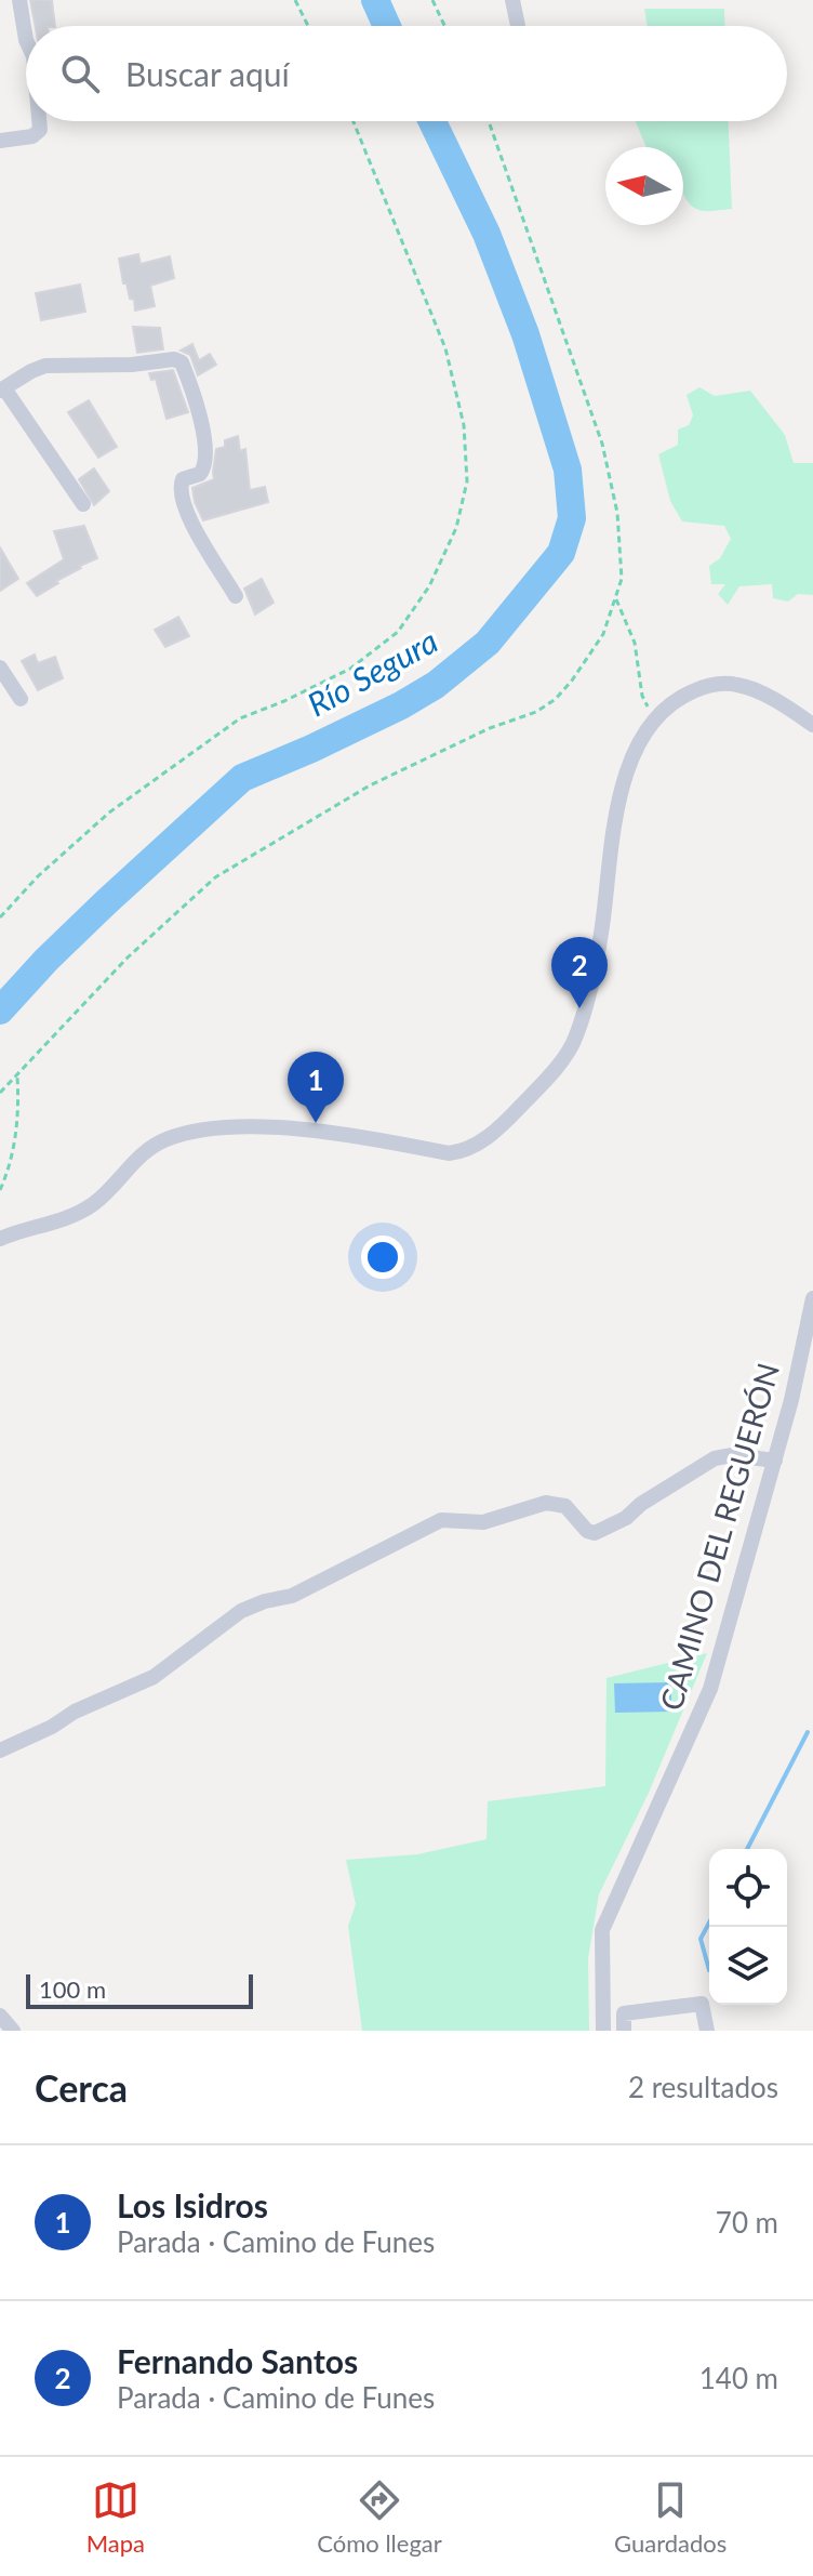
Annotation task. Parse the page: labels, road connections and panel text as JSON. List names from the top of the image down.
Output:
{
  "streets": {
    "street": ["CAMINO DEL REGUERÓN"]
  },
  "water": ["Río Segura"],
  "scale_bar": "100 m",
  "north": "left",
  "page": {
    "search": "Buscar aquí",
    "pins": ["2", "1"],
    "scale": "100 m",
    "heading": ["Cerca", "2 resultados"],
    "list": [
      {
        "mark": "1",
        "name": "Los Isidros",
        "note": "Parada · Camino de Funes",
        "value": "70 m"
      },
      {
        "mark": "2",
        "name": "Fernando Santos",
        "note": "Parada · Camino de Funes",
        "value": "140 m"
      }
    ],
    "nav": ["Mapa", "Cómo llegar", "Guardados"]
  }
}
